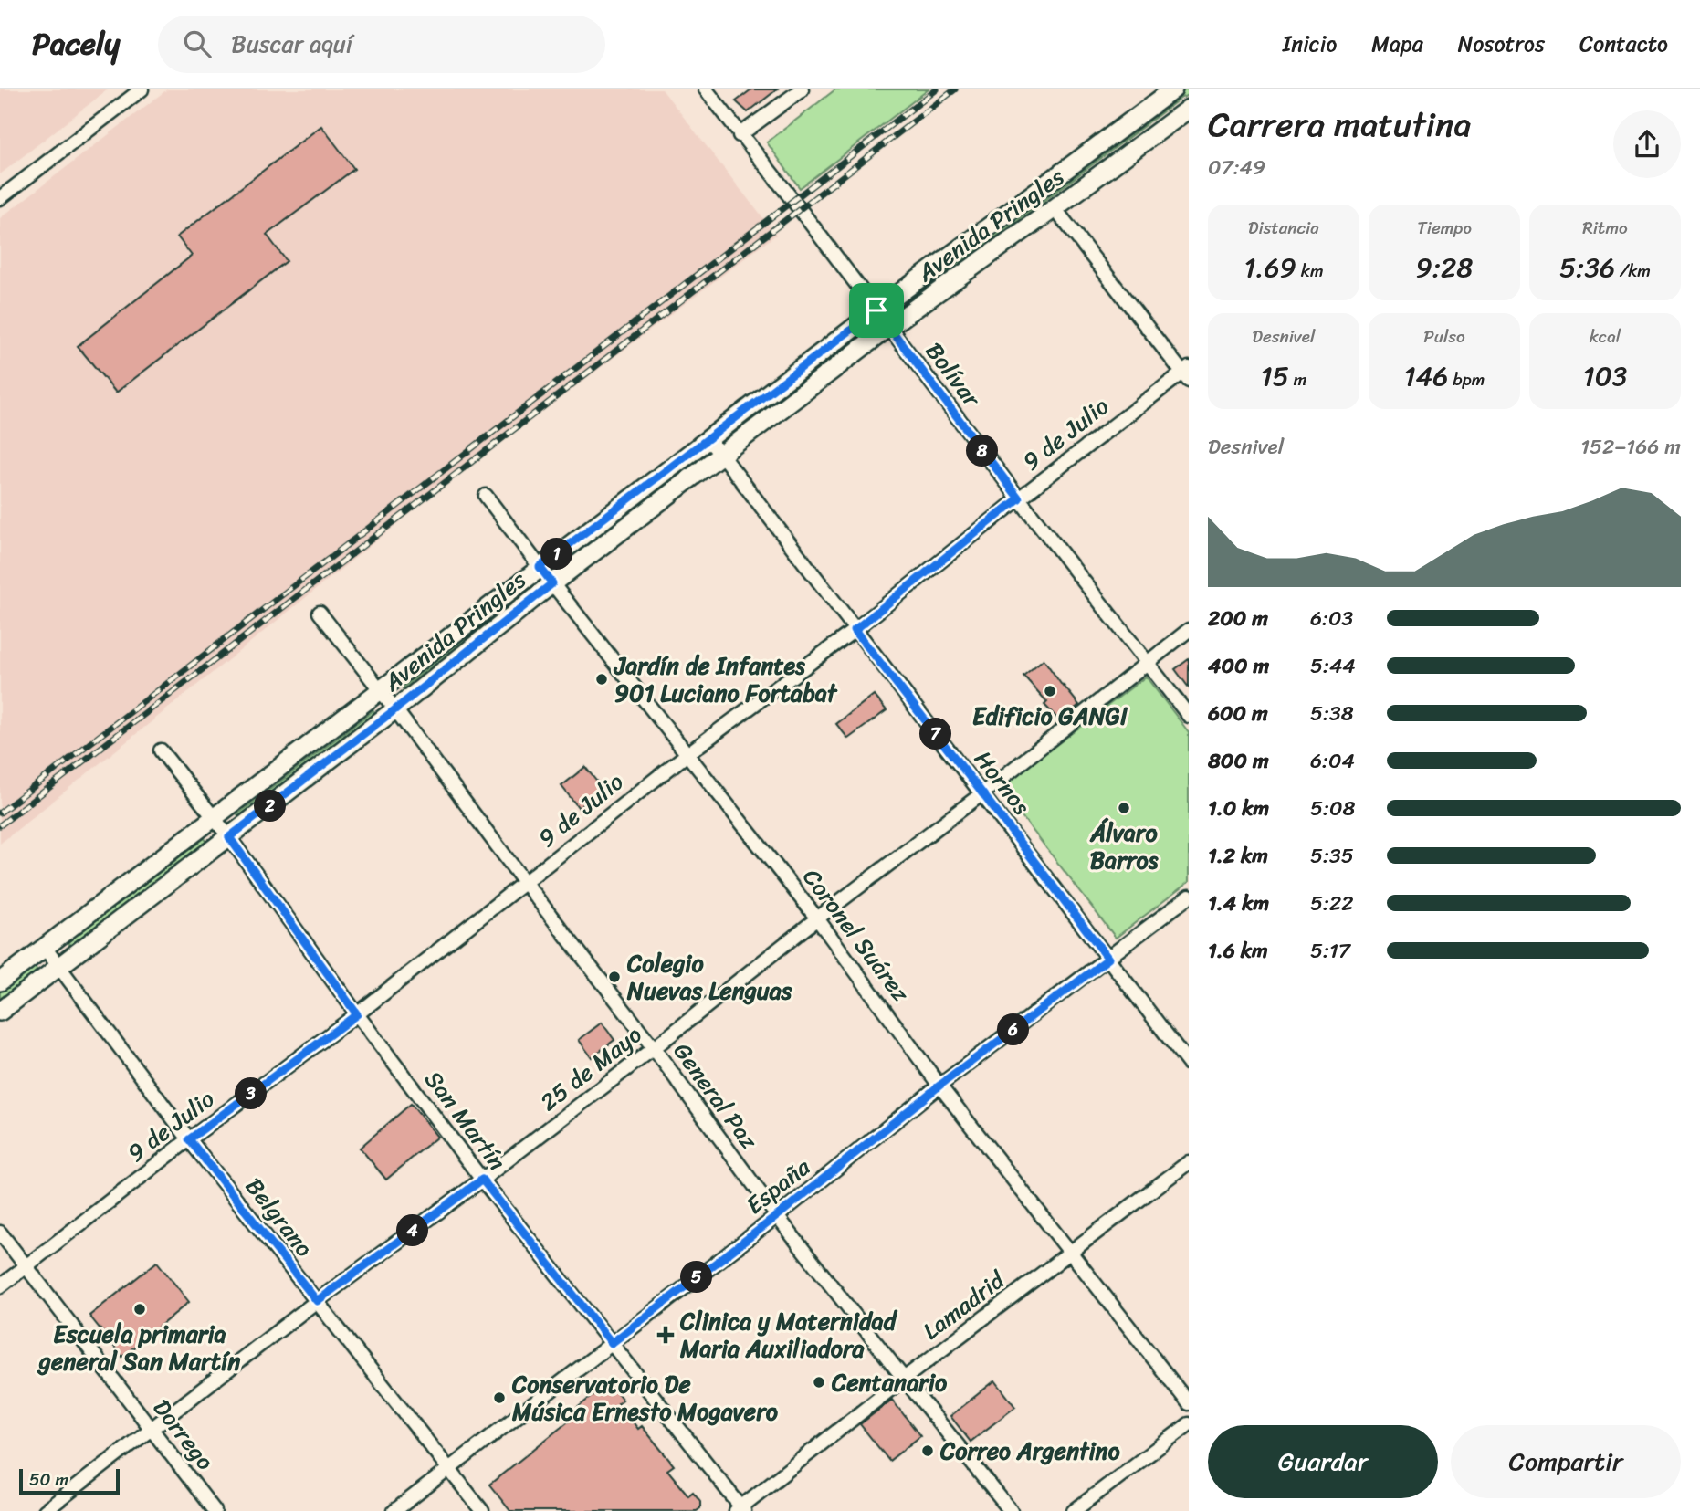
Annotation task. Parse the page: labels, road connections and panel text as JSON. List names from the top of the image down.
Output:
{
  "streets": {
    "main road": ["Avenida Pringles"],
    "street": [
      "Bolívar",
      "9 de Julio",
      "Hornos",
      "Coronel Suárez",
      "25 de Mayo",
      "General Paz",
      "San Martín",
      "España",
      "Belgrano",
      "Lamadrid",
      "Dorrego"
    ]
  },
  "crossings": [
    ["Avenida Pringles", "Bolívar"],
    ["Avenida Pringles", "Hornos"],
    ["Avenida Pringles", "Coronel Suárez"],
    ["Avenida Pringles", "General Paz"],
    ["Avenida Pringles", "San Martín"],
    ["Avenida Pringles", "Belgrano"],
    ["Bolívar", "9 de Julio"],
    ["Bolívar", "25 de Mayo"],
    ["9 de Julio", "Hornos"],
    ["9 de Julio", "Coronel Suárez"],
    ["9 de Julio", "General Paz"],
    ["9 de Julio", "San Martín"],
    ["9 de Julio", "Belgrano"],
    ["9 de Julio", "Dorrego"],
    ["Hornos", "25 de Mayo"],
    ["Hornos", "España"],
    ["Coronel Suárez", "25 de Mayo"],
    ["Coronel Suárez", "España"],
    ["Coronel Suárez", "Lamadrid"],
    ["25 de Mayo", "General Paz"],
    ["25 de Mayo", "San Martín"],
    ["25 de Mayo", "Belgrano"],
    ["25 de Mayo", "Dorrego"],
    ["General Paz", "España"],
    ["General Paz", "Lamadrid"],
    ["San Martín", "España"],
    ["San Martín", "Lamadrid"],
    ["España", "Belgrano"]
  ],
  "places": {
    "other": [
      "Jardín de Infantes 901 Luciano Fortabat",
      "Edificio GANGI",
      "Álvaro Barros",
      "Colegio Nuevas Lenguas",
      "Escuela primaria general San Martín",
      "Centanario",
      "Conservatorio De Música Ernesto Mogavero",
      "Correo Argentino"
    ],
    "health": ["Clinica y Maternidad Maria Auxiliadora"]
  },
  "scale_bar": "50 m",
  "page": {
    "header": "Pacely",
    "search": "Buscar aquí",
    "nav": [
      "Inicio",
      "Mapa",
      "Nosotros",
      "Contacto"
    ],
    "heading": ["Carrera matutina", "07:49"],
    "stats": [
      ["Distancia", "1.69 km"],
      ["Tiempo", "9:28"],
      ["Ritmo", "5:36 /km"],
      ["Desnivel", "15 m"],
      ["Pulso", "146 bpm"],
      ["kcal", "103"]
    ],
    "chart": ["Desnivel", "152–166 m"],
    "pins": [
      "8",
      "1",
      "7",
      "2",
      "6",
      "3",
      "4",
      "5"
    ],
    "list": [
      {
        "name": "200 m",
        "note": "6:03"
      },
      {
        "name": "400 m",
        "note": "5:44"
      },
      {
        "name": "600 m",
        "note": "5:38"
      },
      {
        "name": "800 m",
        "note": "6:04"
      },
      {
        "name": "1.0 km",
        "note": "5:08"
      },
      {
        "name": "1.2 km",
        "note": "5:35"
      },
      {
        "name": "1.4 km",
        "note": "5:22"
      },
      {
        "name": "1.6 km",
        "note": "5:17"
      }
    ],
    "buttons": ["Guardar", "Compartir"],
    "scale": "50 m"
  }
}
